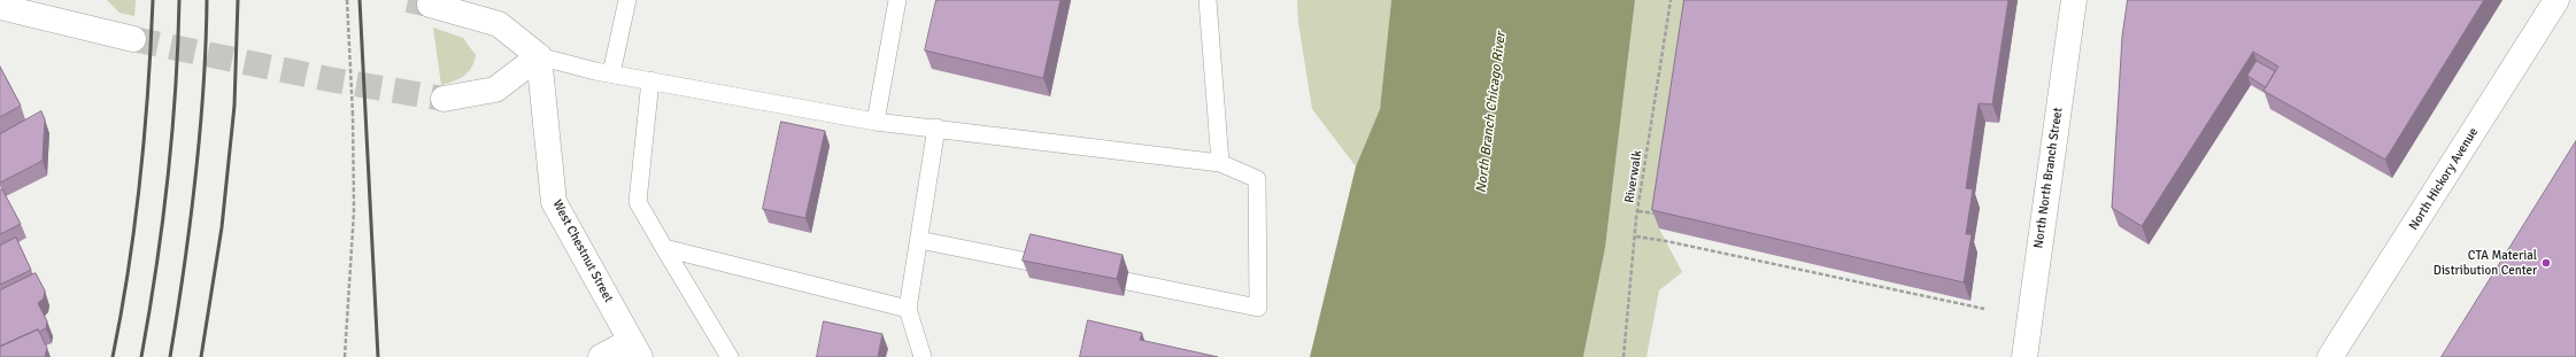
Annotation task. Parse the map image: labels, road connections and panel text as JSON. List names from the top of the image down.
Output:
{
  "streets": {
    "street": ["North North Branch Street", "North Hickory Avenue", "West Chestnut Street"],
    "path": ["Riverwalk"]
  },
  "water": ["North Branch Chicago River"],
  "places": ["CTA Material Distribution Center"]
}
